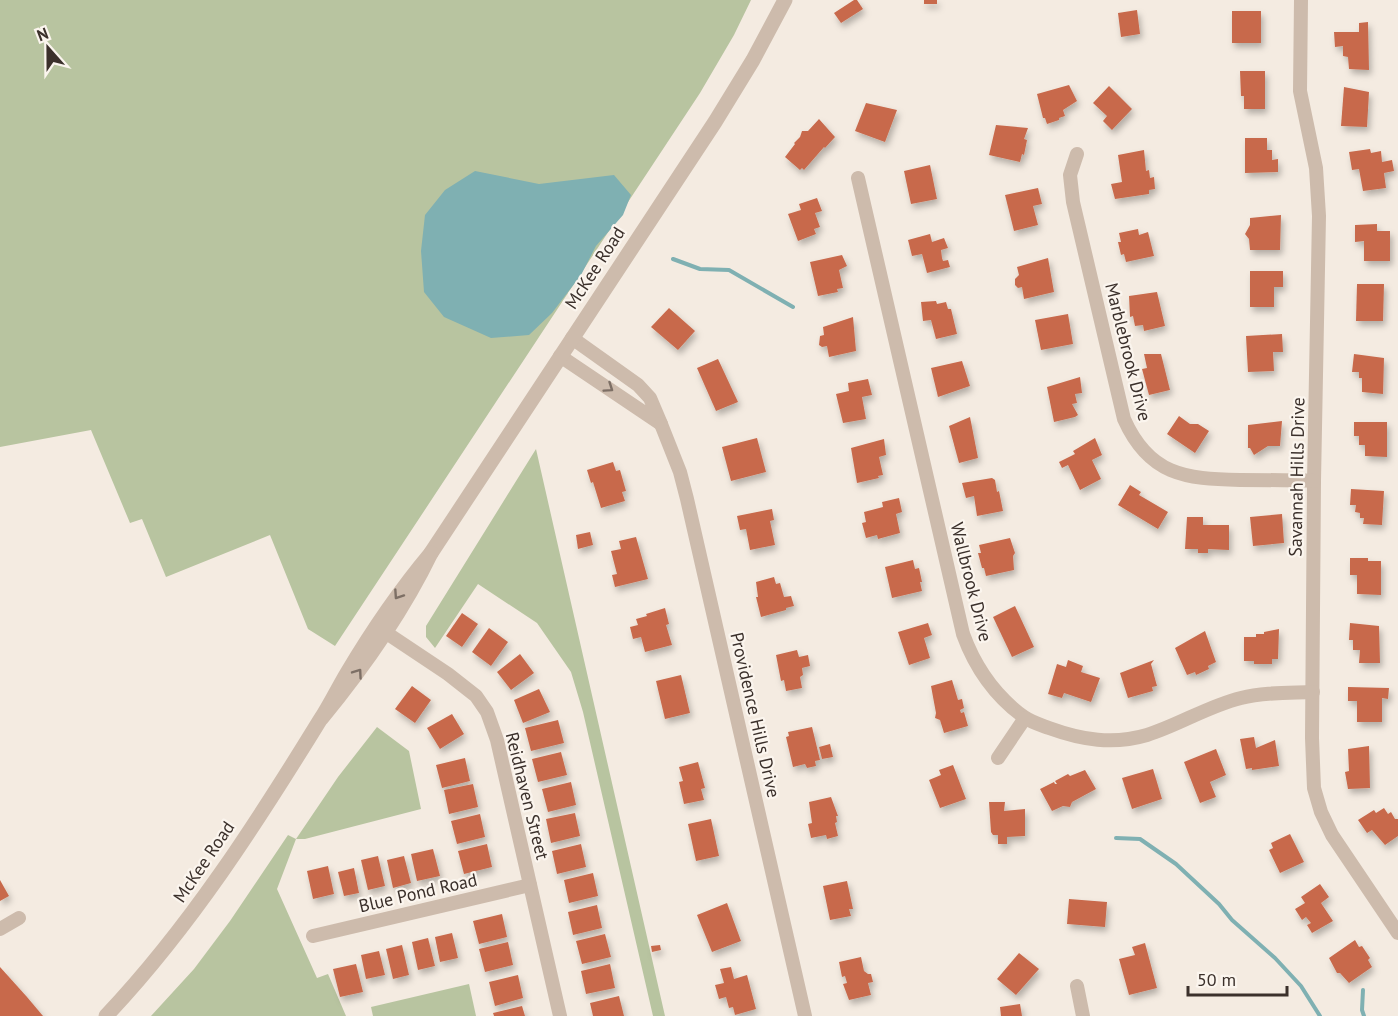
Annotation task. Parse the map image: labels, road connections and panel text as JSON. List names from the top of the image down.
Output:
{
  "streets": {
    "street": [
      "McKee Road",
      "Marblebrook Drive",
      "Savannah Hills Drive",
      "Wallbrook Drive",
      "Providence Hills Drive",
      "Reidhaven Street",
      "Blue Pond Road"
    ]
  },
  "crossings": [
    ["McKee Road", "Providence Hills Drive"],
    ["McKee Road", "Reidhaven Street"],
    ["Marblebrook Drive", "Savannah Hills Drive"],
    ["Savannah Hills Drive", "Wallbrook Drive"],
    ["Reidhaven Street", "Blue Pond Road"]
  ],
  "scale_bar": "50 m",
  "north": "top"
}
